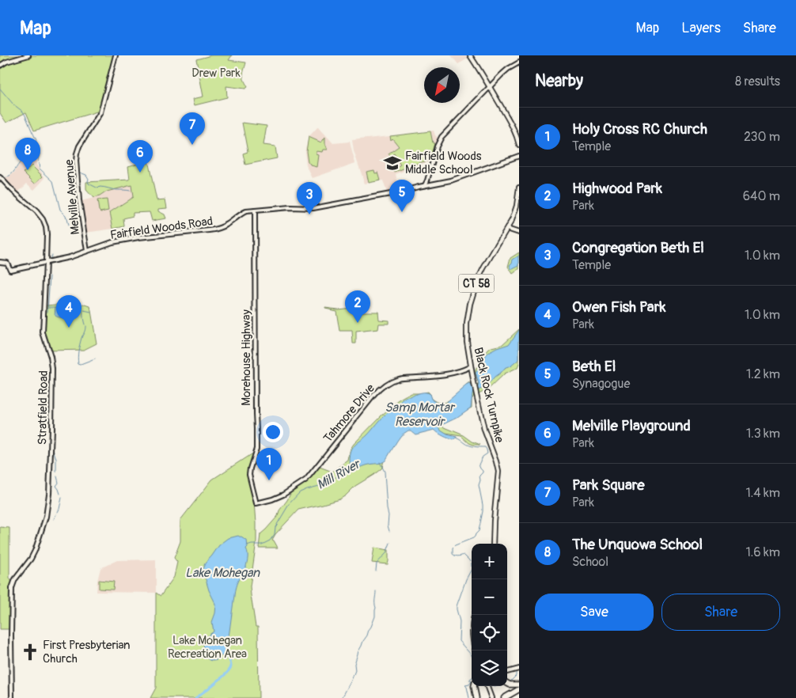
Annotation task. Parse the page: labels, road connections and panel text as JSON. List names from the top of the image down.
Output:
{
  "streets": {
    "main road": [
      "Melville Avenue",
      "Fairfield Woods Road",
      "CT 58",
      "Morehouse Highway",
      "Black Rock Turnpike",
      "Stratfield Road",
      "Tahmore Drive"
    ]
  },
  "crossings": [
    ["Melville Avenue", "Fairfield Woods Road"],
    ["Fairfield Woods Road", "Morehouse Highway"],
    ["Fairfield Woods Road", "Stratfield Road"],
    ["Morehouse Highway", "Tahmore Drive"],
    ["Black Rock Turnpike", "Tahmore Drive"]
  ],
  "water": ["Samp Mortar Reservoir", "Mill River", "Lake Mohegan"],
  "parks": ["Drew Park", "Lake Mohegan Recreation Area"],
  "places": {
    "school or university": ["Fairfield Woods Middle School"],
    "church": ["First Presbyterian Church"]
  },
  "north": "bottom left",
  "page": {
    "header": "Map",
    "nav": ["Map", "Layers", "Share"],
    "heading": ["Nearby", "8 results"],
    "list": [
      {
        "mark": "1",
        "name": "Holy Cross RC Church",
        "note": "Temple",
        "value": "230 m"
      },
      {
        "mark": "2",
        "name": "Highwood Park",
        "note": "Park",
        "value": "640 m"
      },
      {
        "mark": "3",
        "name": "Congregation Beth El",
        "note": "Temple",
        "value": "1.0 km"
      },
      {
        "mark": "4",
        "name": "Owen Fish Park",
        "note": "Park",
        "value": "1.0 km"
      },
      {
        "mark": "5",
        "name": "Beth El",
        "note": "Synagogue",
        "value": "1.2 km"
      },
      {
        "mark": "6",
        "name": "Melville Playground",
        "note": "Park",
        "value": "1.3 km"
      },
      {
        "mark": "7",
        "name": "Park Square",
        "note": "Park",
        "value": "1.4 km"
      },
      {
        "mark": "8",
        "name": "The Unquowa School",
        "note": "School",
        "value": "1.6 km"
      }
    ],
    "pins": [
      "7",
      "8",
      "6",
      "5",
      "3",
      "2",
      "4",
      "1"
    ],
    "map_buttons": ["+", "−"],
    "buttons": ["Save", "Share"]
  }
}
